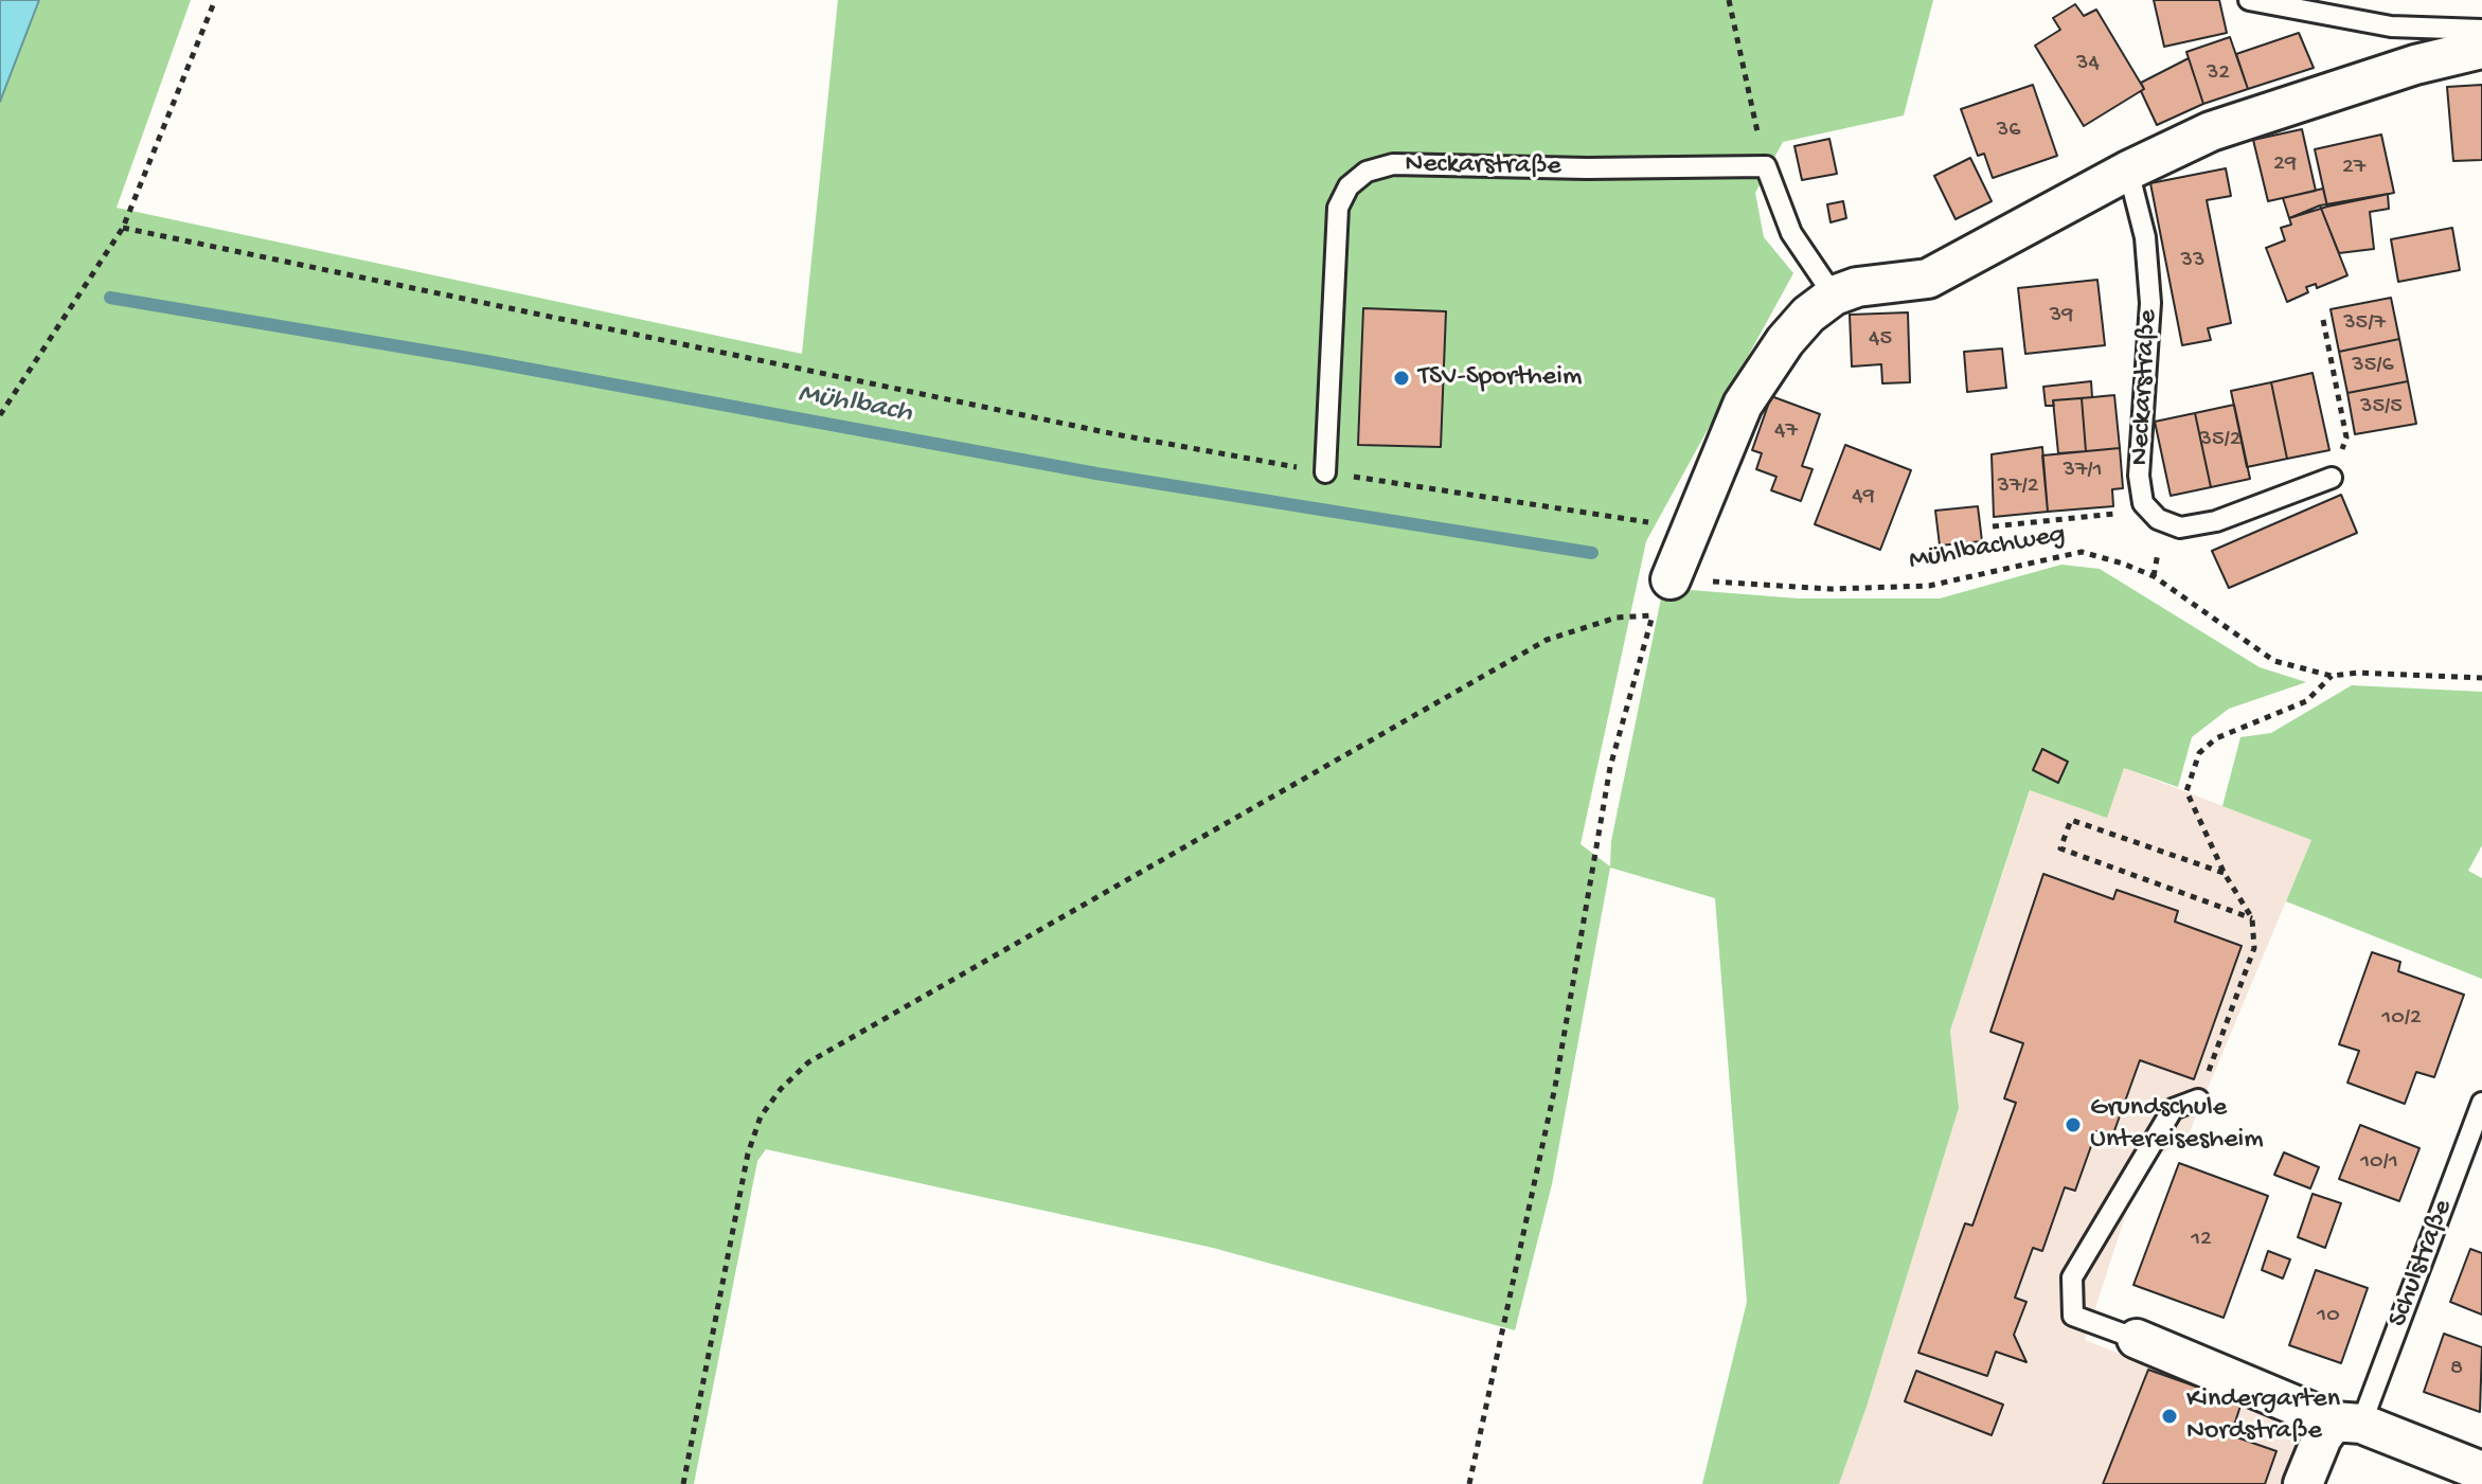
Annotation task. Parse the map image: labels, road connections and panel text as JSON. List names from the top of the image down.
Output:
{
  "streets": {
    "lane": ["Neckarstraße", "Schulstraße"],
    "path": ["Mühlbachweg"]
  },
  "water": ["Mühlbach"],
  "places": ["TSV-Sportheim", "Grundschule Untereisesheim", "Kindergarten Nordstraße"],
  "house_numbers": [
    "34",
    "32",
    "36",
    "29",
    "27",
    "33",
    "39",
    "35/7",
    "45",
    "35/6",
    "35/5",
    "47",
    "35/2",
    "37/1",
    "37/2",
    "49",
    "10/2",
    "10/1",
    "12",
    "10",
    "8"
  ]
}
